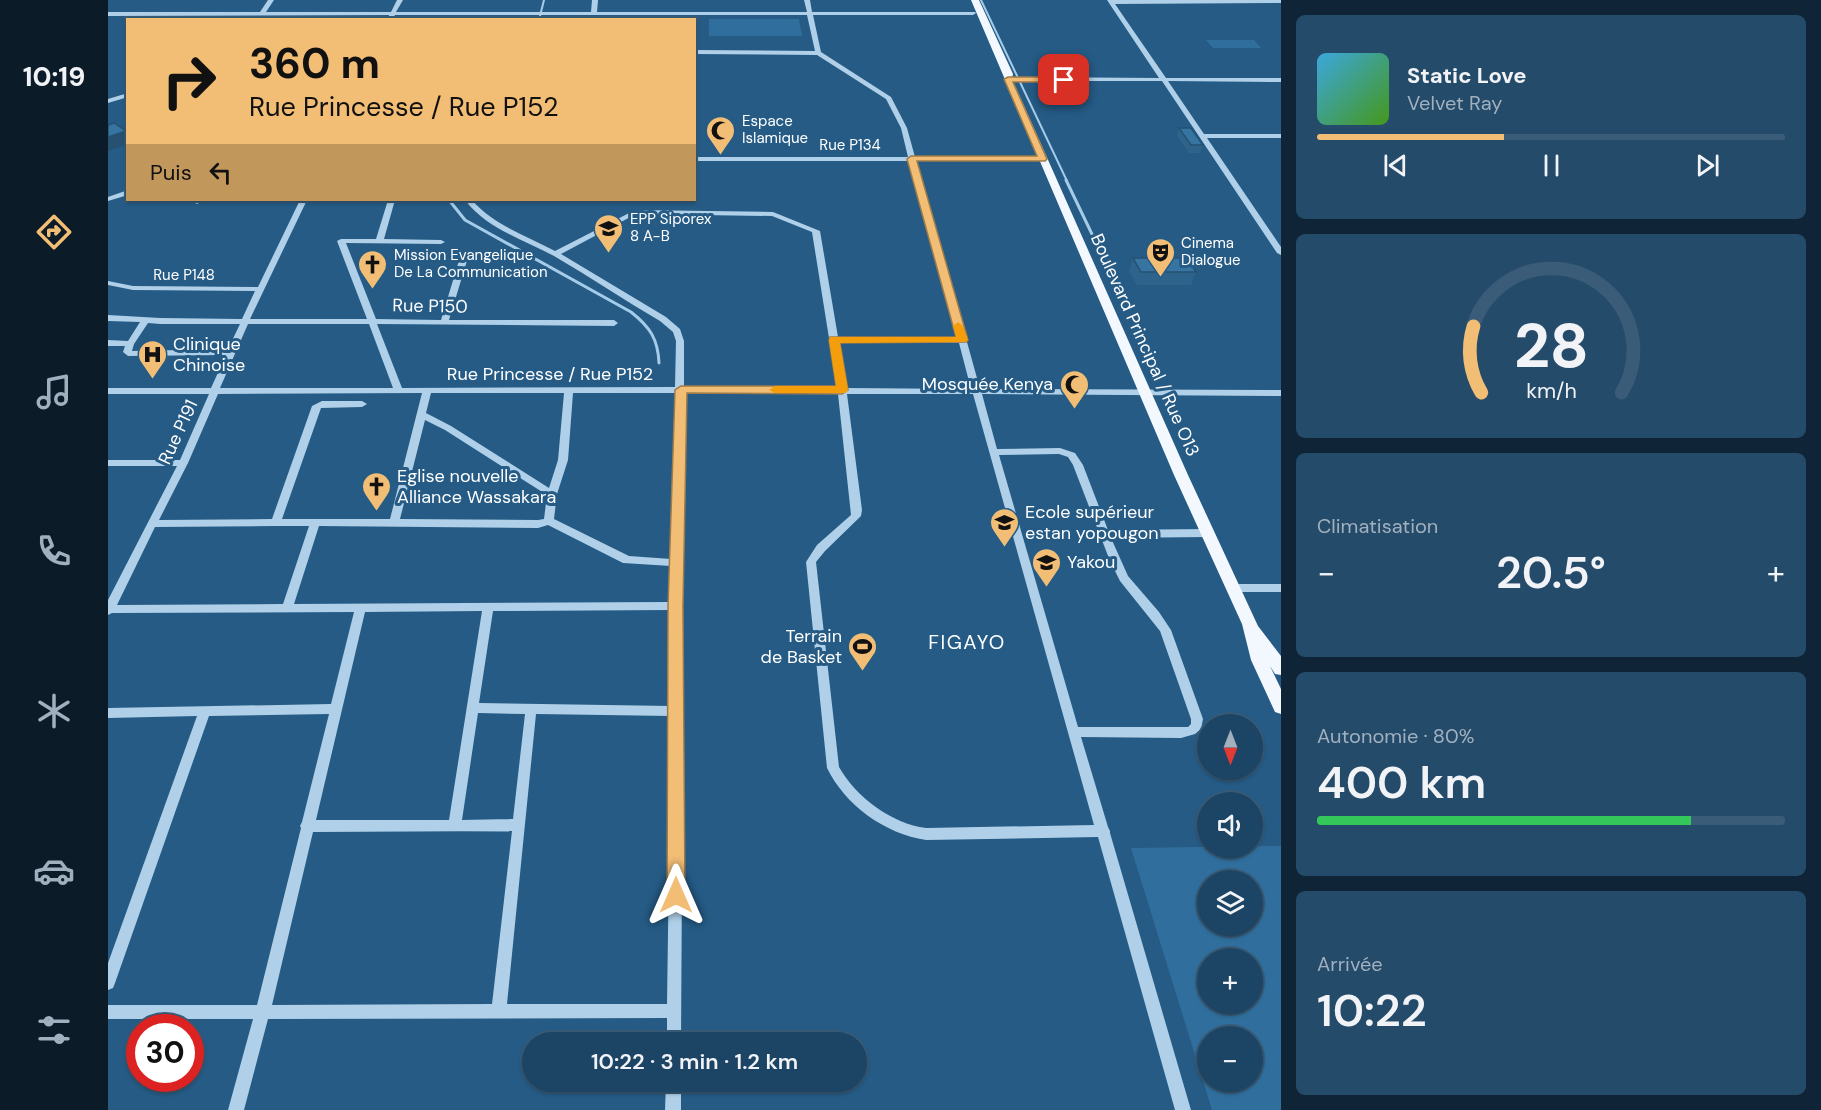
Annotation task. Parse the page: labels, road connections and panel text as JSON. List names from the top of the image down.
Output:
{
  "streets": {
    "main road": ["Boulevard Principal / Rue O13"],
    "street": [
      "Rue P134",
      "Rue P148",
      "Rue P150",
      "Rue Princesse / Rue P152",
      "Rue P191"
    ]
  },
  "crossings": [
    ["Rue P134", "Boulevard Principal / Rue O13"],
    ["Rue P148", "Rue P191"],
    ["Rue P150", "Rue P191"],
    ["Boulevard Principal / Rue O13", "Rue Princesse / Rue P152"],
    ["Rue Princesse / Rue P152", "Rue P191"]
  ],
  "districts": ["FIGAYO"],
  "places": {
    "mosque": ["Espace Islamique", "Mosquée Kenya"],
    "school or university": ["EPP Siporex 8 A-B", "Ecole supérieur estan yopougon", "Yakou"],
    "theatre": ["Cinema Dialogue"],
    "church": ["Mission Evangelique De La Communication", "Eglise nouvelle Alliance Wassakara"],
    "hospital": ["Clinique Chinoise"],
    "sports": ["Terrain de Basket"]
  },
  "north": "bottom",
  "page": {
    "tabs": "10:19",
    "turn": ["360 m", "Rue Princesse / Rue P152"],
    "song": ["Static Love", "Velvet Ray"],
    "then": "Puis",
    "tile": [
      "Climatisation",
      ["Autonomie · 80%", "400 km"],
      ["Arrivée", "10:22"]
    ],
    "heat": ["−", "20.5°", "+"],
    "map_buttons": ["+", "−"],
    "limit": "30",
    "trip": "10:22 · 3 min · 1.2 km",
    "gauge": ["28", "km/h"]
  }
}
